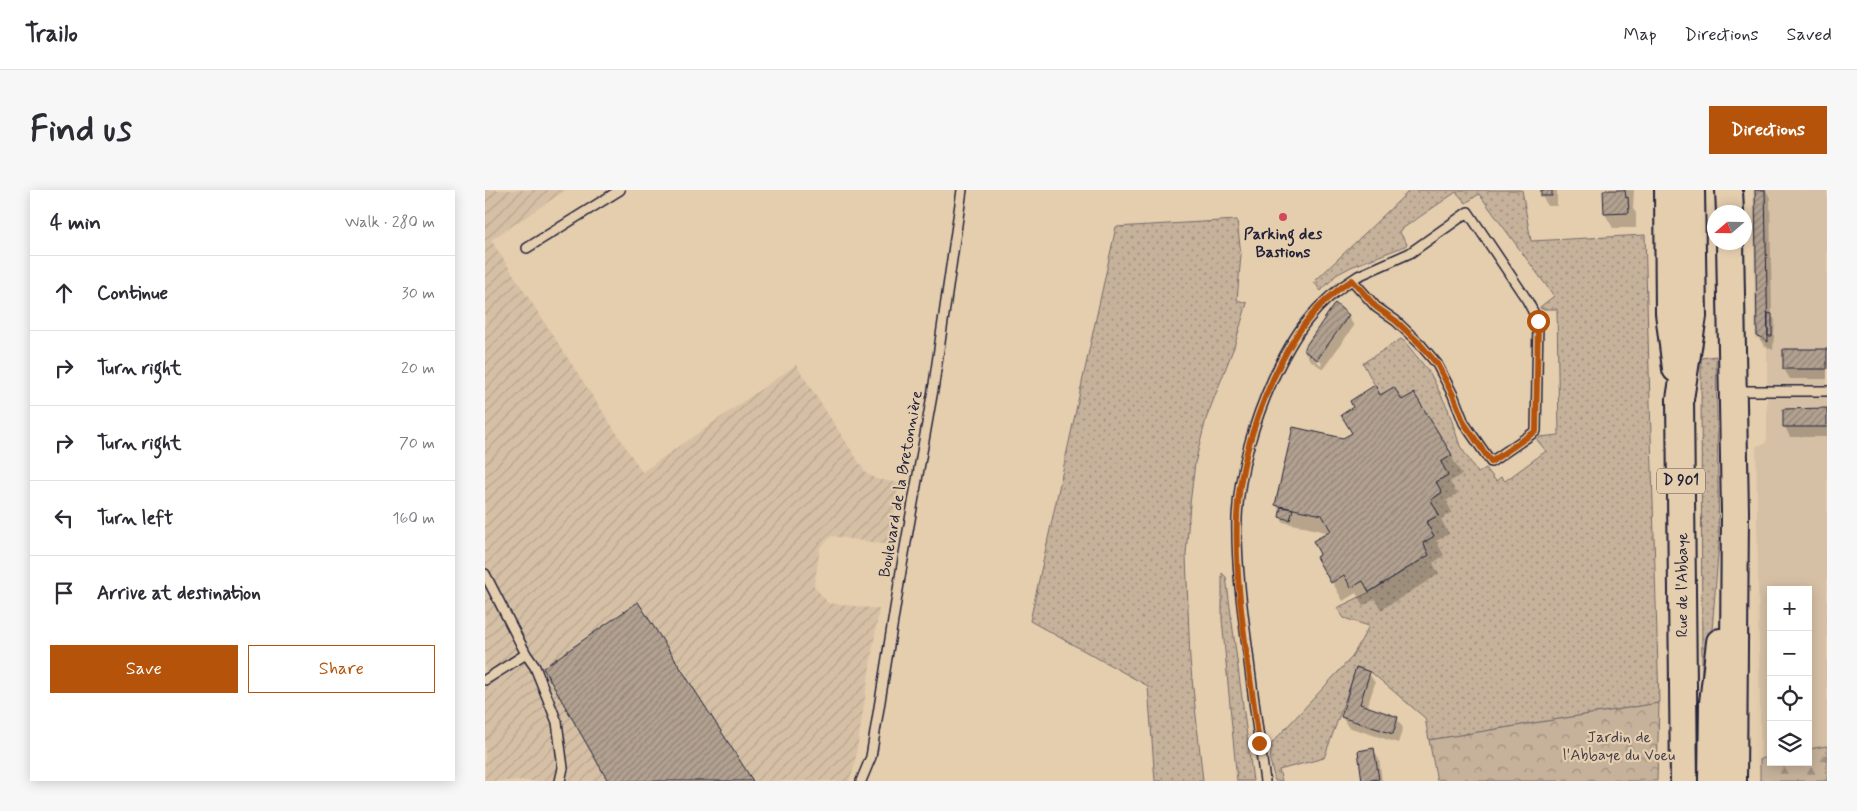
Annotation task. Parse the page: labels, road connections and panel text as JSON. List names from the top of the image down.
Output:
{
  "streets": {
    "main road": ["D 901", "Rue de l'Abbaye"],
    "lane": ["Boulevard de la Bretonnière"]
  },
  "parks": ["Jardin de l'Abbaye du Voeu"],
  "places": ["Parking des Bastions"],
  "north": "left",
  "page": {
    "header": "Trailo",
    "nav": ["Map", "Directions", "Saved"],
    "buttons": [
      "Directions",
      ["Save", "Share"]
    ],
    "title": "Find us",
    "heading": ["4 min", "Walk · 280 m"],
    "list": [
      ["Continue", "30 m"],
      ["Turn right", "20 m"],
      ["Turn right", "70 m"],
      ["Turn left", "160 m"],
      "Arrive at destination"
    ],
    "map_buttons": ["+", "−"]
  }
}
